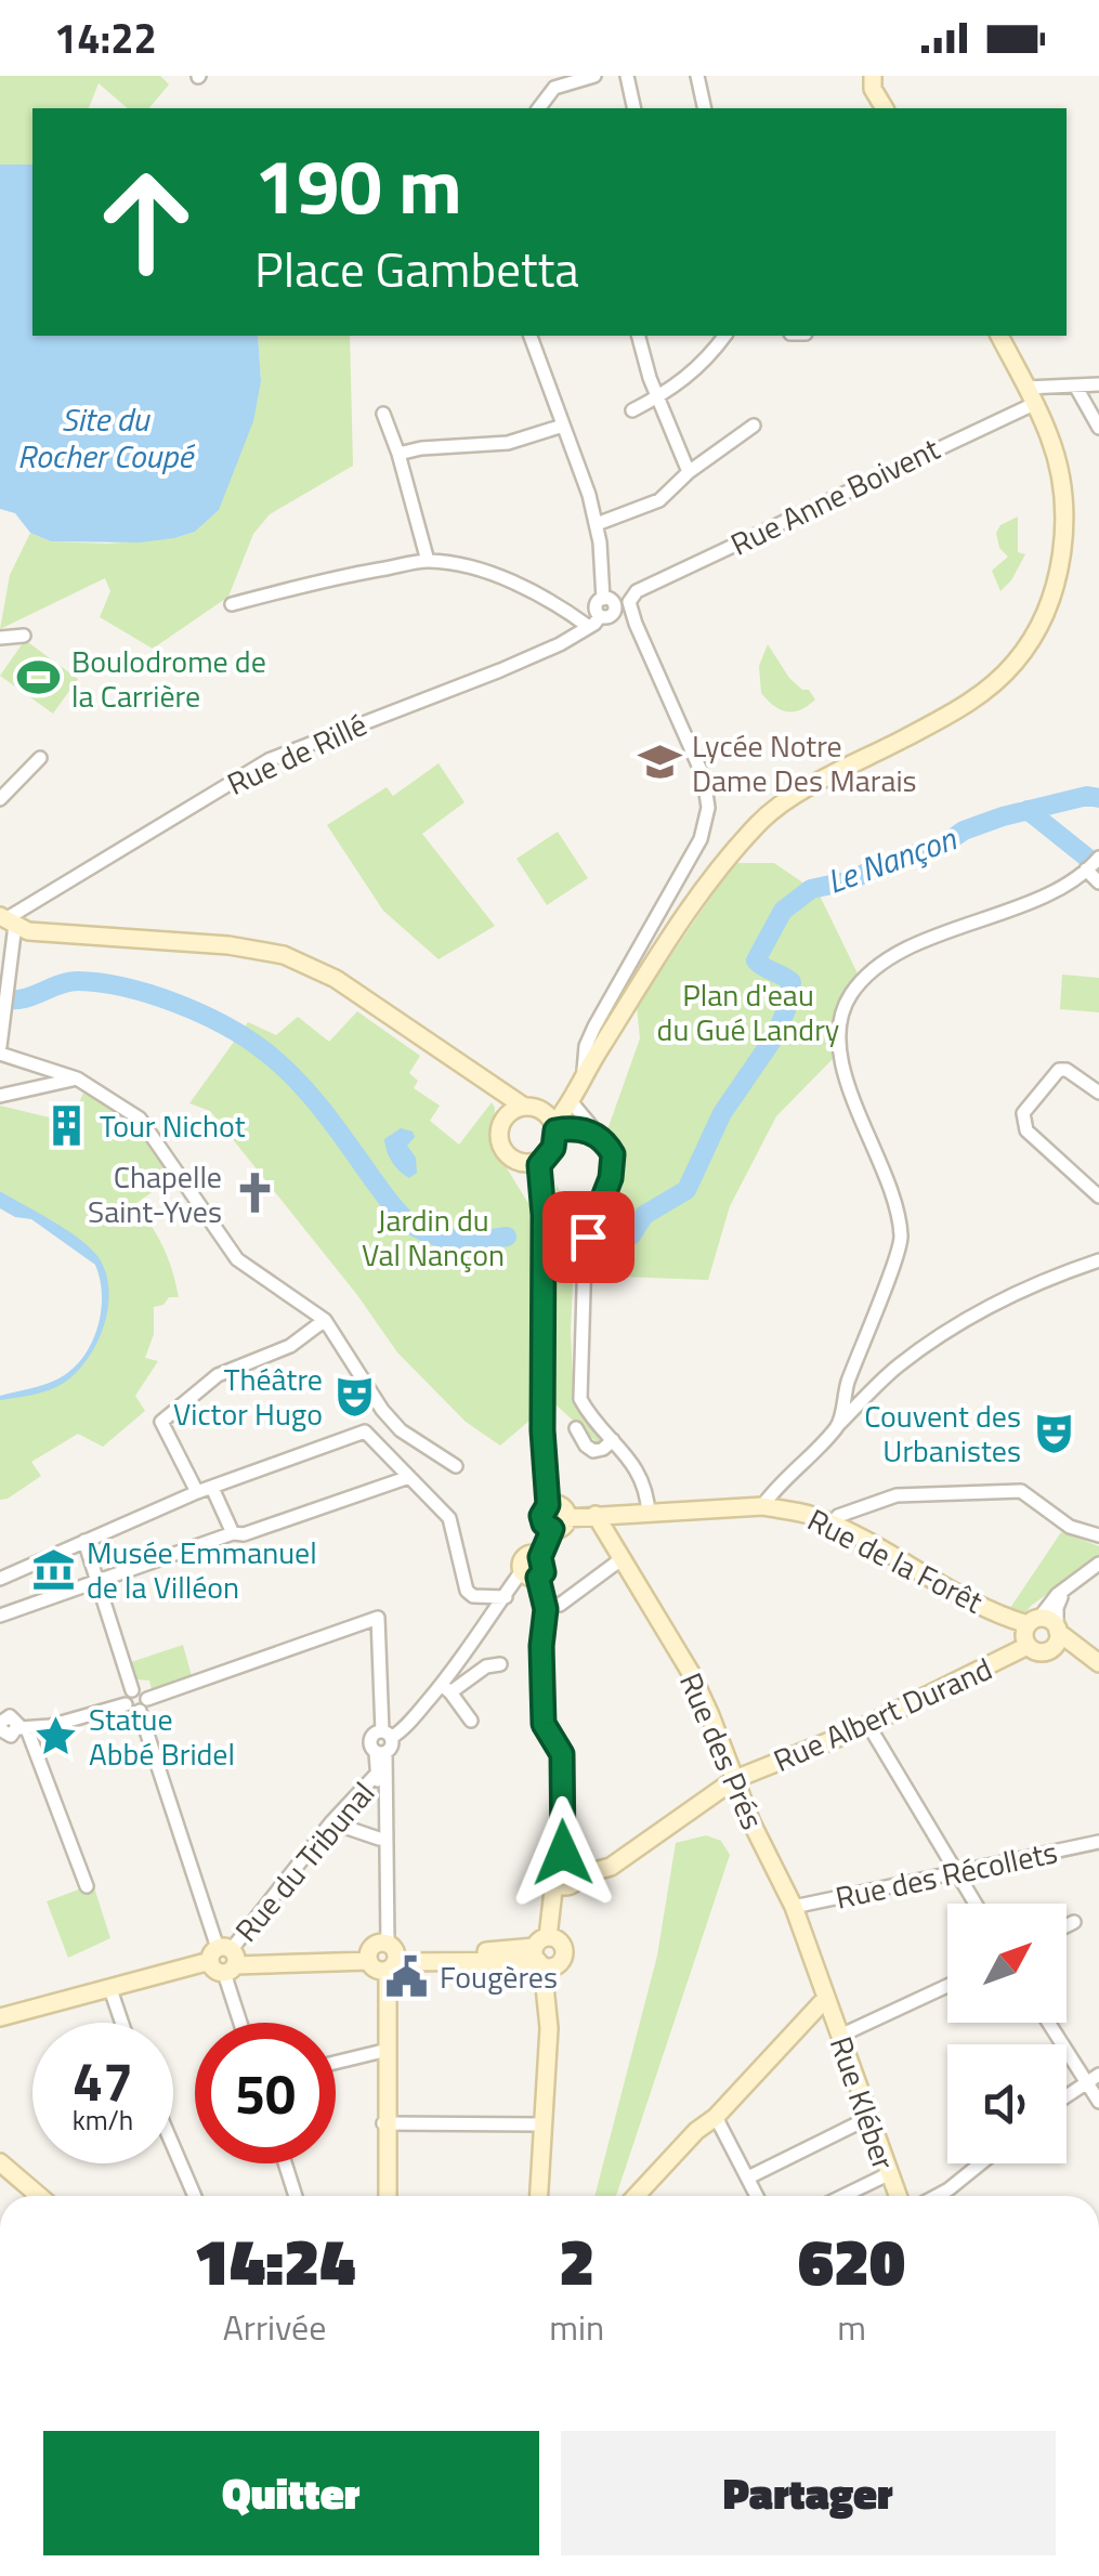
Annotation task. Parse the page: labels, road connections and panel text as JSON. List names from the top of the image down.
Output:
{
  "streets": {
    "main road": [
      "Rue de la Forêt",
      "Rue Albert Durand",
      "Rue des Prés",
      "Rue Kléber"
    ],
    "street": [
      "Rue Anne Boivent",
      "Rue de Rillé",
      "Rue du Tribunal",
      "Rue des Récollets"
    ]
  },
  "crossings": [
    ["Rue de la Forêt", "Rue Albert Durand"],
    ["Rue de la Forêt", "Rue des Prés"],
    ["Rue Albert Durand", "Rue des Prés"],
    ["Rue des Prés", "Rue des Récollets"],
    ["Rue des Prés", "Rue Kléber"]
  ],
  "water": ["Site du Rocher Coupé", "Le Nançon"],
  "parks": ["Plan d'eau du Gué Landry", "Jardin du Val Nançon"],
  "places": {
    "sports": ["Boulodrome de la Carrière"],
    "school or university": ["Lycée Notre Dame Des Marais"],
    "building": ["Tour Nichot"],
    "church": ["Chapelle Saint-Yves"],
    "theatre": ["Théâtre Victor Hugo", "Couvent des Urbanistes"],
    "museum": ["Musée Emmanuel de la Villéon"],
    "place": ["Statue Abbé Bridel"],
    "public building": ["Fougères"]
  },
  "north": "top right",
  "page": {
    "status": "14:22",
    "turn": ["190 m", "Place Gambetta"],
    "speed": "47 km/h",
    "limit": "50",
    "eta": [
      "14:24",
      "Arrivée",
      "2",
      "min",
      "620",
      "m"
    ],
    "buttons": ["Quitter", "Partager"]
  }
}
